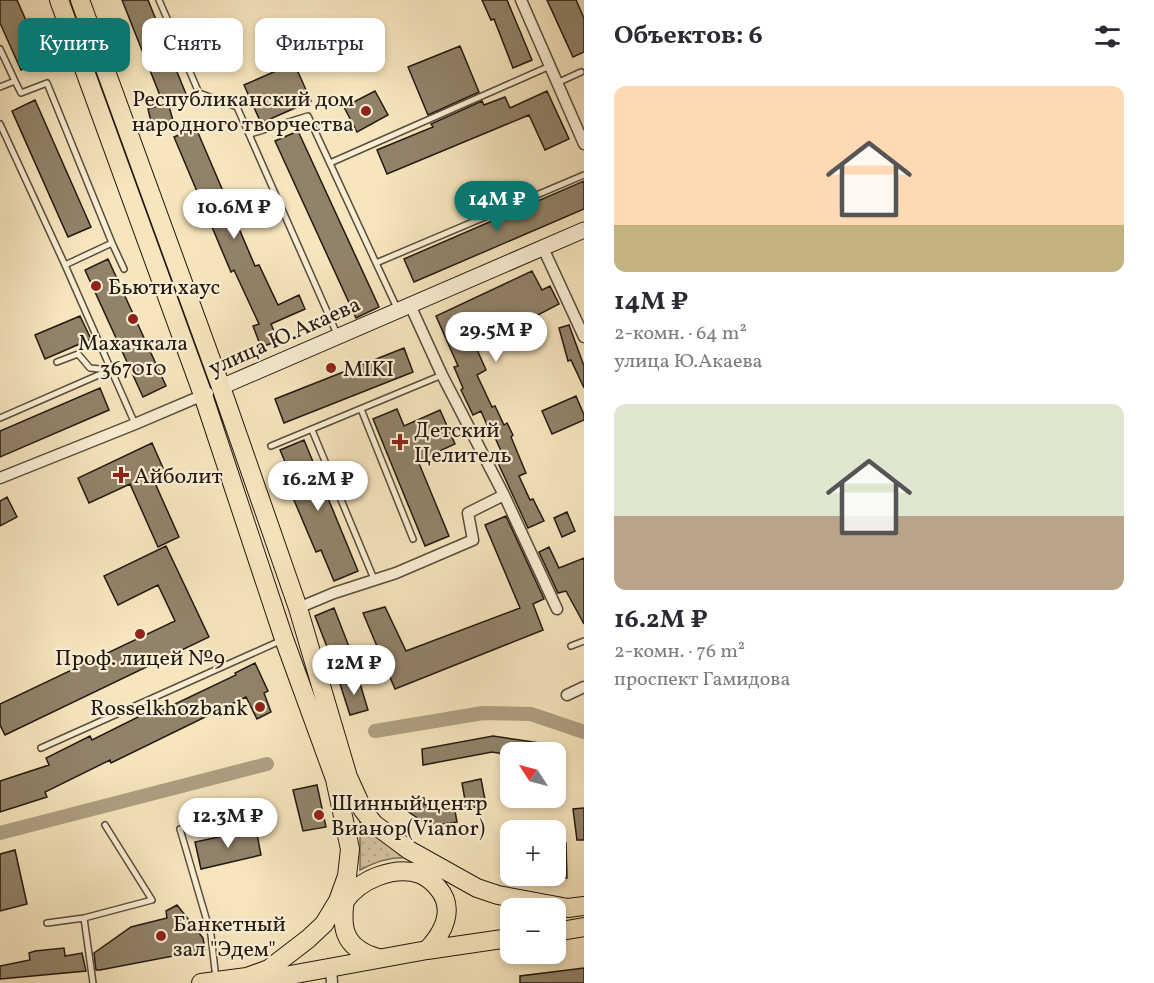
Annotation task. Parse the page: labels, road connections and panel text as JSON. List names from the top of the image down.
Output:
{
  "streets": {
    "main road": ["улица Ю.Акаева"]
  },
  "places": {
    "other": [
      "Республиканский дом народного творчества",
      "Бьюти хаус",
      "Махачкала 367010",
      "MIKI",
      "Проф. лицей №9",
      "Rosselkhozbank",
      "Шинный центр Вианор(Vianor)",
      "Банкетный зал \"Эдем\""
    ],
    "health": ["Детский Целитель", "Айболит"]
  },
  "north": "top left",
  "page": {
    "heading": "Объектов: 6",
    "chip": ["Купить", "Снять", "Фильтры"],
    "list": [
      {
        "name": "14M ₽",
        "note": "2-комн. · 64 m² · улица Ю.Акаева"
      },
      {
        "name": "16.2M ₽",
        "note": "2-комн. · 76 m² · проспект Гамидова"
      }
    ],
    "price": [
      "14M ₽",
      "10.6M ₽",
      "29.5M ₽",
      "16.2M ₽",
      "12M ₽",
      "12.3M ₽"
    ],
    "map_buttons": ["+", "−"]
  }
}
